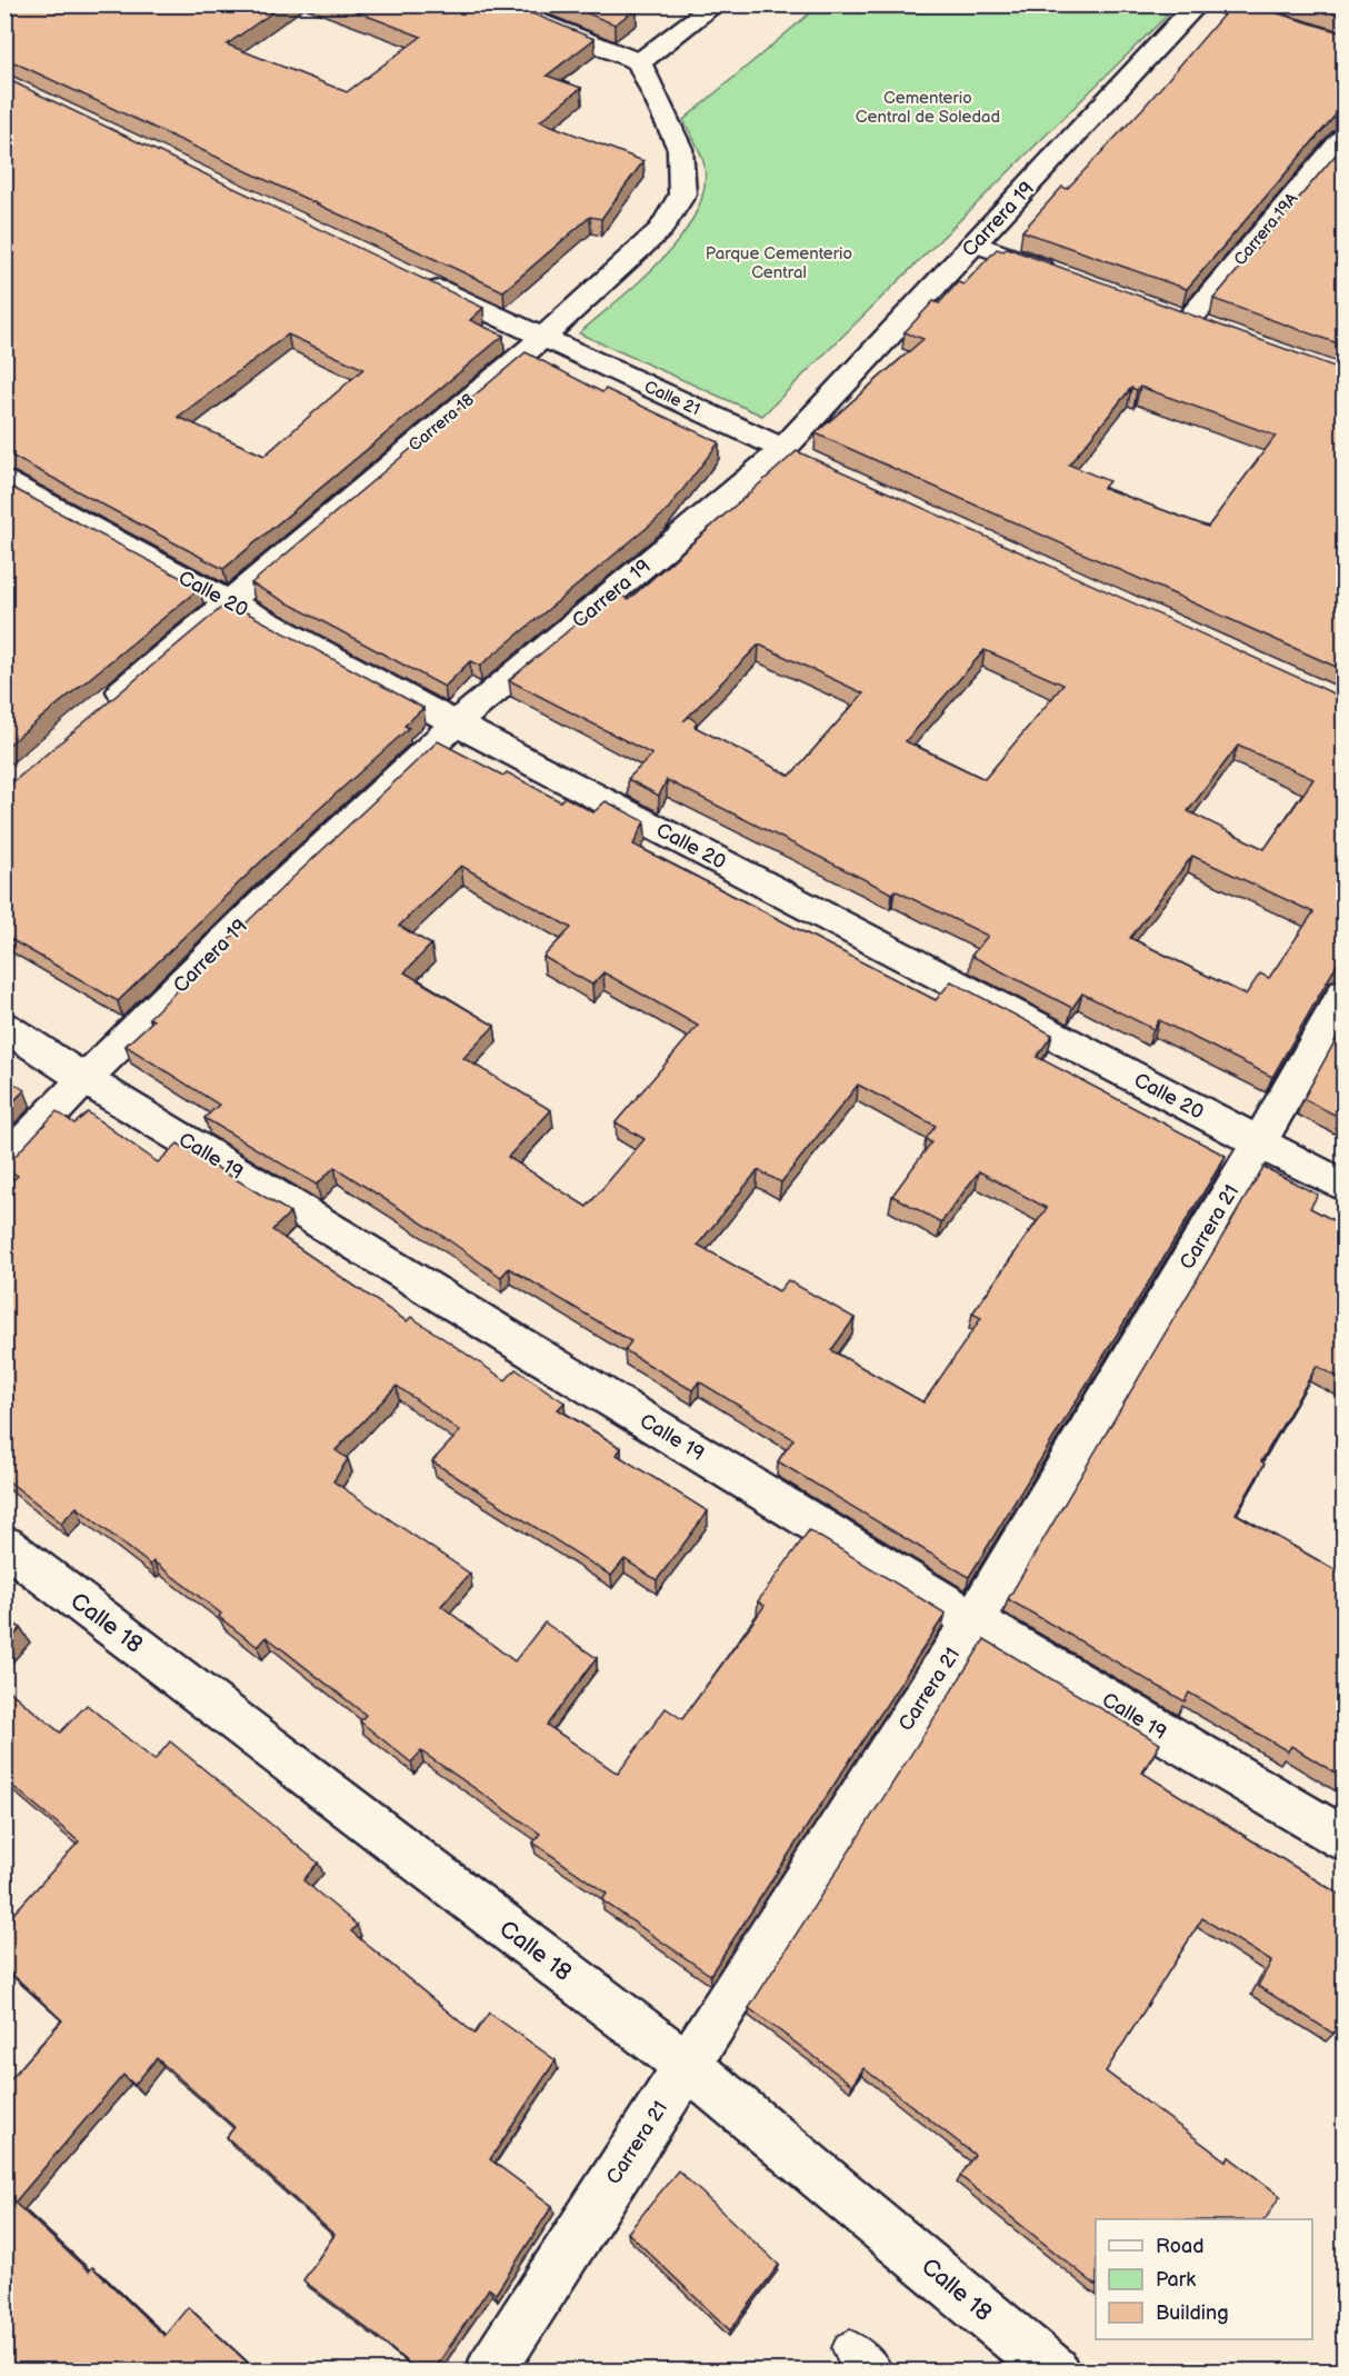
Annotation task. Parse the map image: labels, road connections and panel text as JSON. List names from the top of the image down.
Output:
{
  "streets": {
    "street": [
      "Carrera 19",
      "Carrera 19A",
      "Calle 21",
      "Carrera 18",
      "Calle 20",
      "Calle 19",
      "Carrera 21",
      "Calle 18"
    ]
  },
  "crossings": [
    ["Carrera 19", "Calle 21"],
    ["Carrera 19", "Calle 20"],
    ["Carrera 19", "Calle 19"],
    ["Calle 21", "Carrera 18"],
    ["Carrera 18", "Calle 20"],
    ["Calle 20", "Carrera 21"],
    ["Calle 19", "Carrera 21"],
    ["Carrera 21", "Calle 18"]
  ],
  "parks": ["Cementerio Central de Soledad", "Parque Cementerio Central"],
  "legend": ["Road", "Park", "Building"]
}
